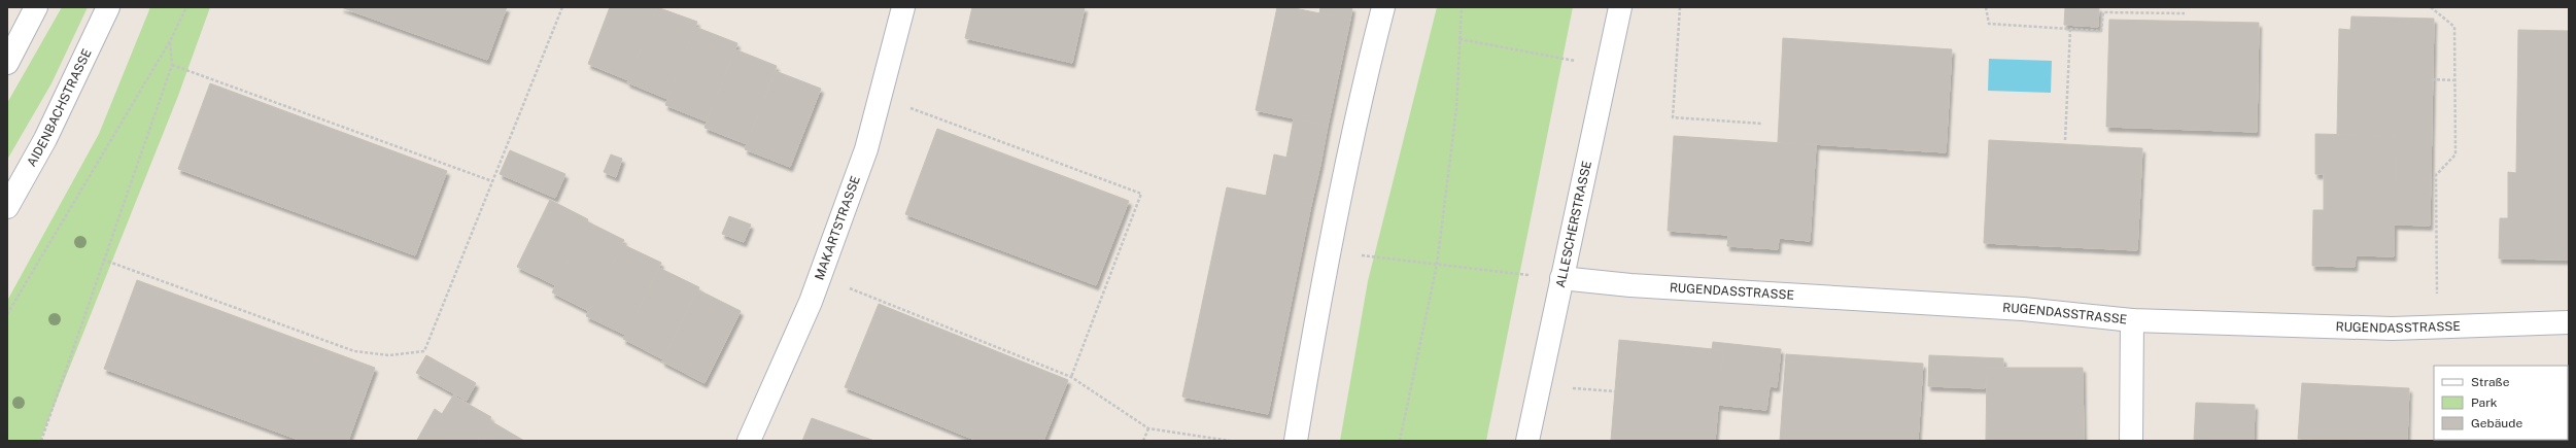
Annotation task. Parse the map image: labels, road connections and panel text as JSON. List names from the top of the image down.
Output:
{
  "streets": {
    "street": [
      "AIDENBACHSTRASSE",
      "ALLESCHERSTRASSE",
      "MAKARTSTRASSE",
      "RUGENDASSTRASSE"
    ]
  },
  "crossings": [
    ["ALLESCHERSTRASSE", "RUGENDASSTRASSE"]
  ],
  "legend": ["Straße", "Park", "Gebäude"]
}
